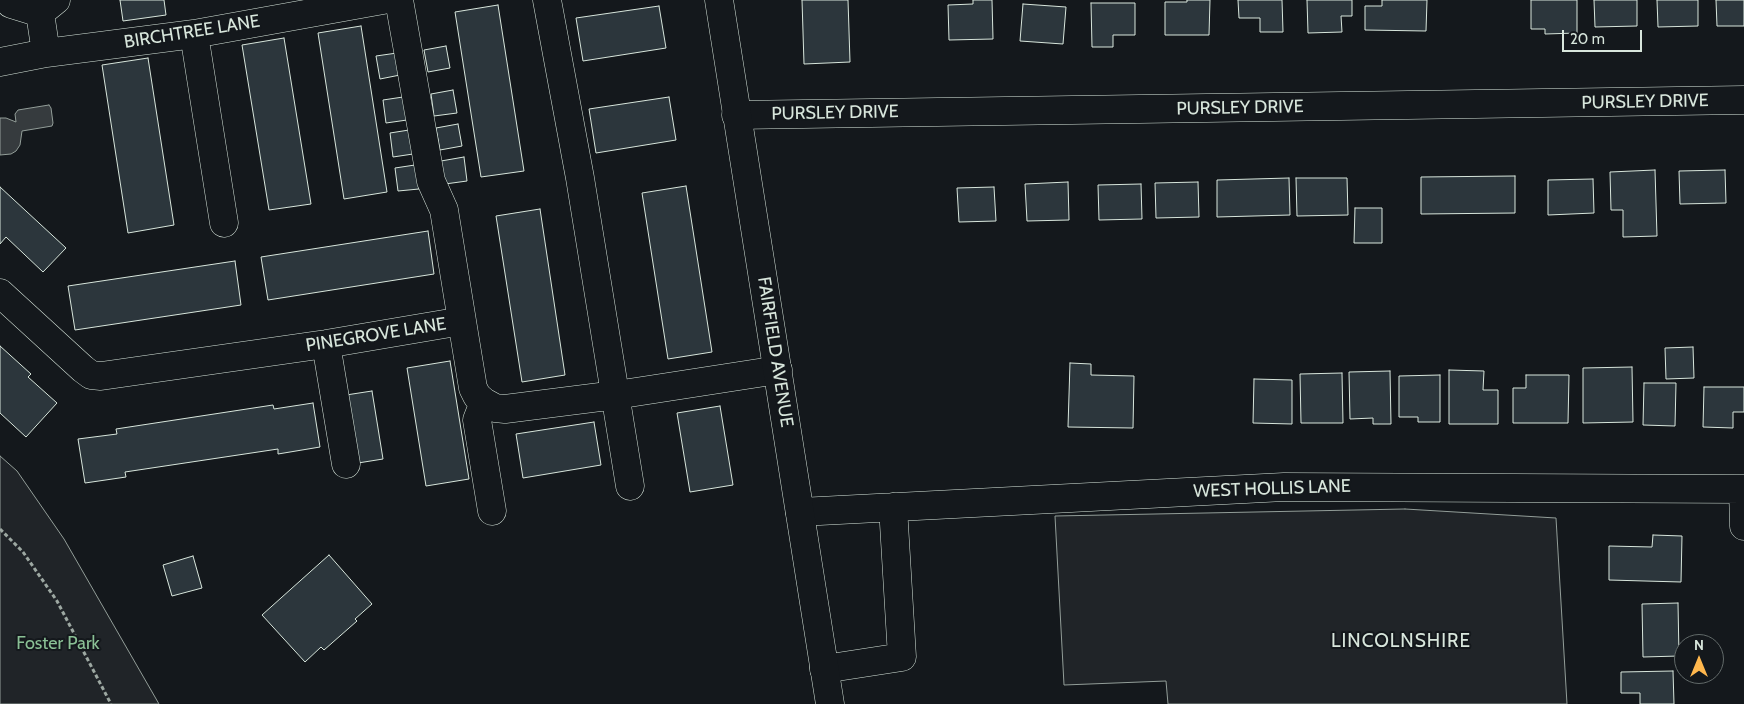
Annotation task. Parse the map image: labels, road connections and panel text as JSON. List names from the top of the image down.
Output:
{
  "streets": {
    "street": [
      "BIRCHTREE LANE",
      "PURSLEY DRIVE",
      "PINEGROVE LANE",
      "FAIRFIELD AVENUE",
      "WEST HOLLIS LANE"
    ]
  },
  "crossings": [
    ["PURSLEY DRIVE", "FAIRFIELD AVENUE"],
    ["FAIRFIELD AVENUE", "WEST HOLLIS LANE"]
  ],
  "districts": ["LINCOLNSHIRE"],
  "parks": ["Foster Park"],
  "scale_bar": "20 m",
  "north": "top"
}
